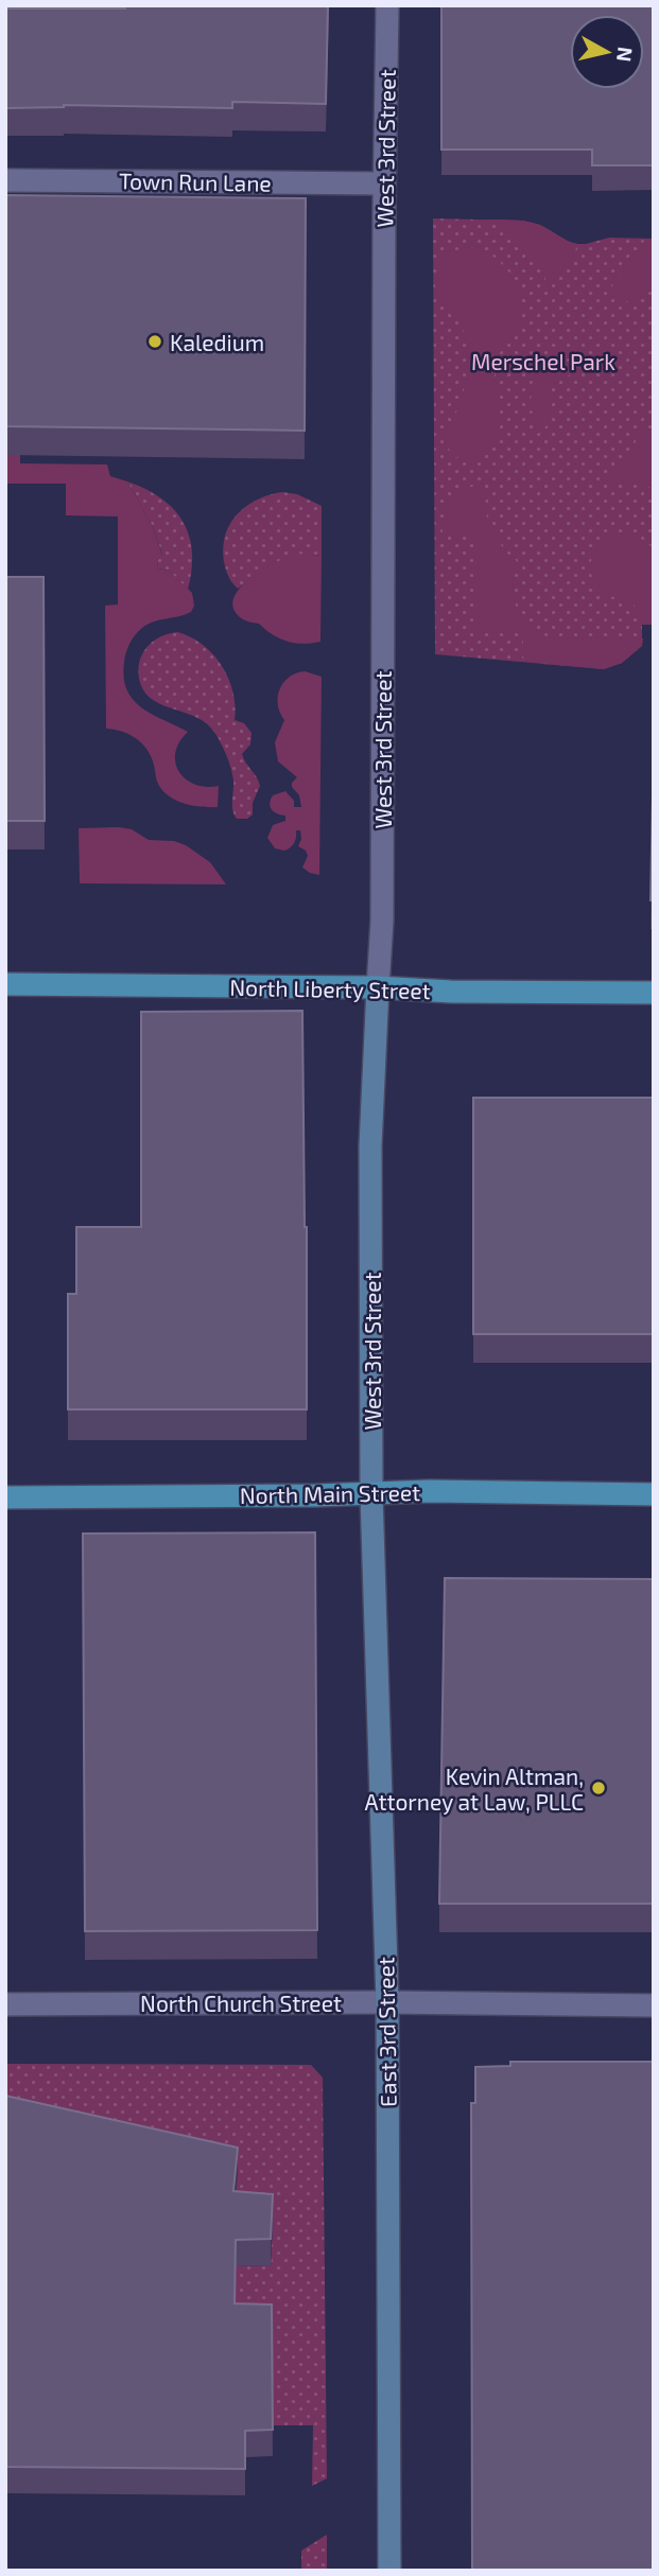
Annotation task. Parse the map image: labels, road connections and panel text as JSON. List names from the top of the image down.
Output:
{
  "streets": {
    "main road": [
      "West 3rd Street",
      "North Liberty Street",
      "North Main Street",
      "East 3rd Street"
    ],
    "street": ["Town Run Lane", "North Church Street"]
  },
  "crossings": [
    ["West 3rd Street", "Town Run Lane"],
    ["West 3rd Street", "North Liberty Street"],
    ["West 3rd Street", "North Main Street"],
    ["West 3rd Street", "East 3rd Street"],
    ["North Main Street", "East 3rd Street"],
    ["North Church Street", "East 3rd Street"]
  ],
  "parks": ["Merschel Park"],
  "places": ["Kaledium", "Kevin Altman, Attorney at Law, PLLC"],
  "north": "right"
}
